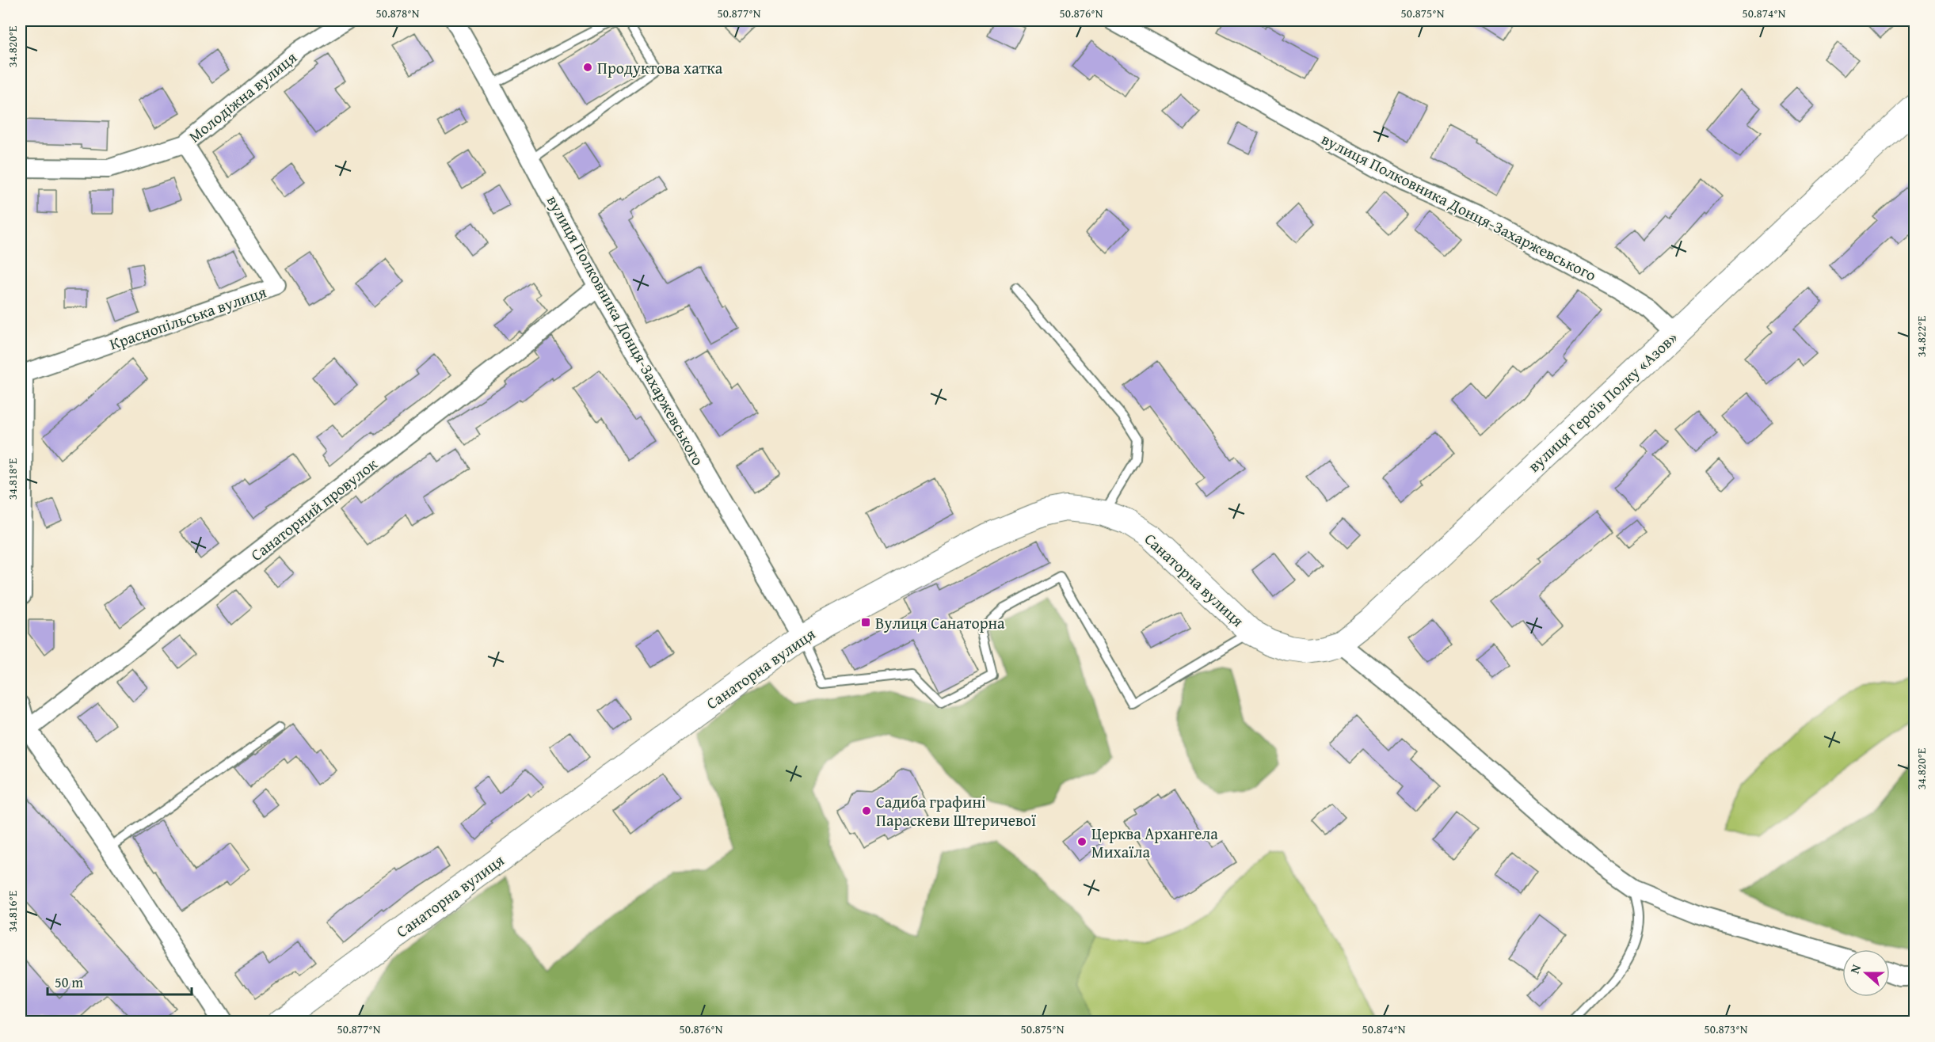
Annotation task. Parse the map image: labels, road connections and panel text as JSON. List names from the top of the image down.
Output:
{
  "streets": {
    "main road": ["вулиця Героїв Полку «Азов»", "Санаторна вулиця"],
    "street": [
      "Молодіжна вулиця",
      "вулиця Полковника Донця-Захаржевського",
      "Краснопільська вулиця",
      "Санаторний провулок"
    ]
  },
  "crossings": [
    ["Молодіжна вулиця", "Краснопільська вулиця"],
    ["вулиця Полковника Донця-Захаржевського", "вулиця Героїв Полку «Азов»"],
    ["вулиця Полковника Донця-Захаржевського", "Санаторний провулок"],
    ["вулиця Полковника Донця-Захаржевського", "Санаторна вулиця"],
    ["вулиця Героїв Полку «Азов»", "Санаторна вулиця"]
  ],
  "places": {
    "other": ["Продуктова хатка", "Садиба графині Параскеви Штеричевої", "Церква Архангела Михаїла"],
    "transit": ["Вулиця Санаторна"]
  },
  "scale_bar": "50 m",
  "north": "left",
  "coordinates": [
    "50.878°N",
    "50.877°N",
    "50.876°N",
    "50.875°N",
    "50.874°N",
    "34.820°E",
    "34.822°E",
    "34.818°E",
    "34.816°E",
    "50.873°N"
  ]
}
